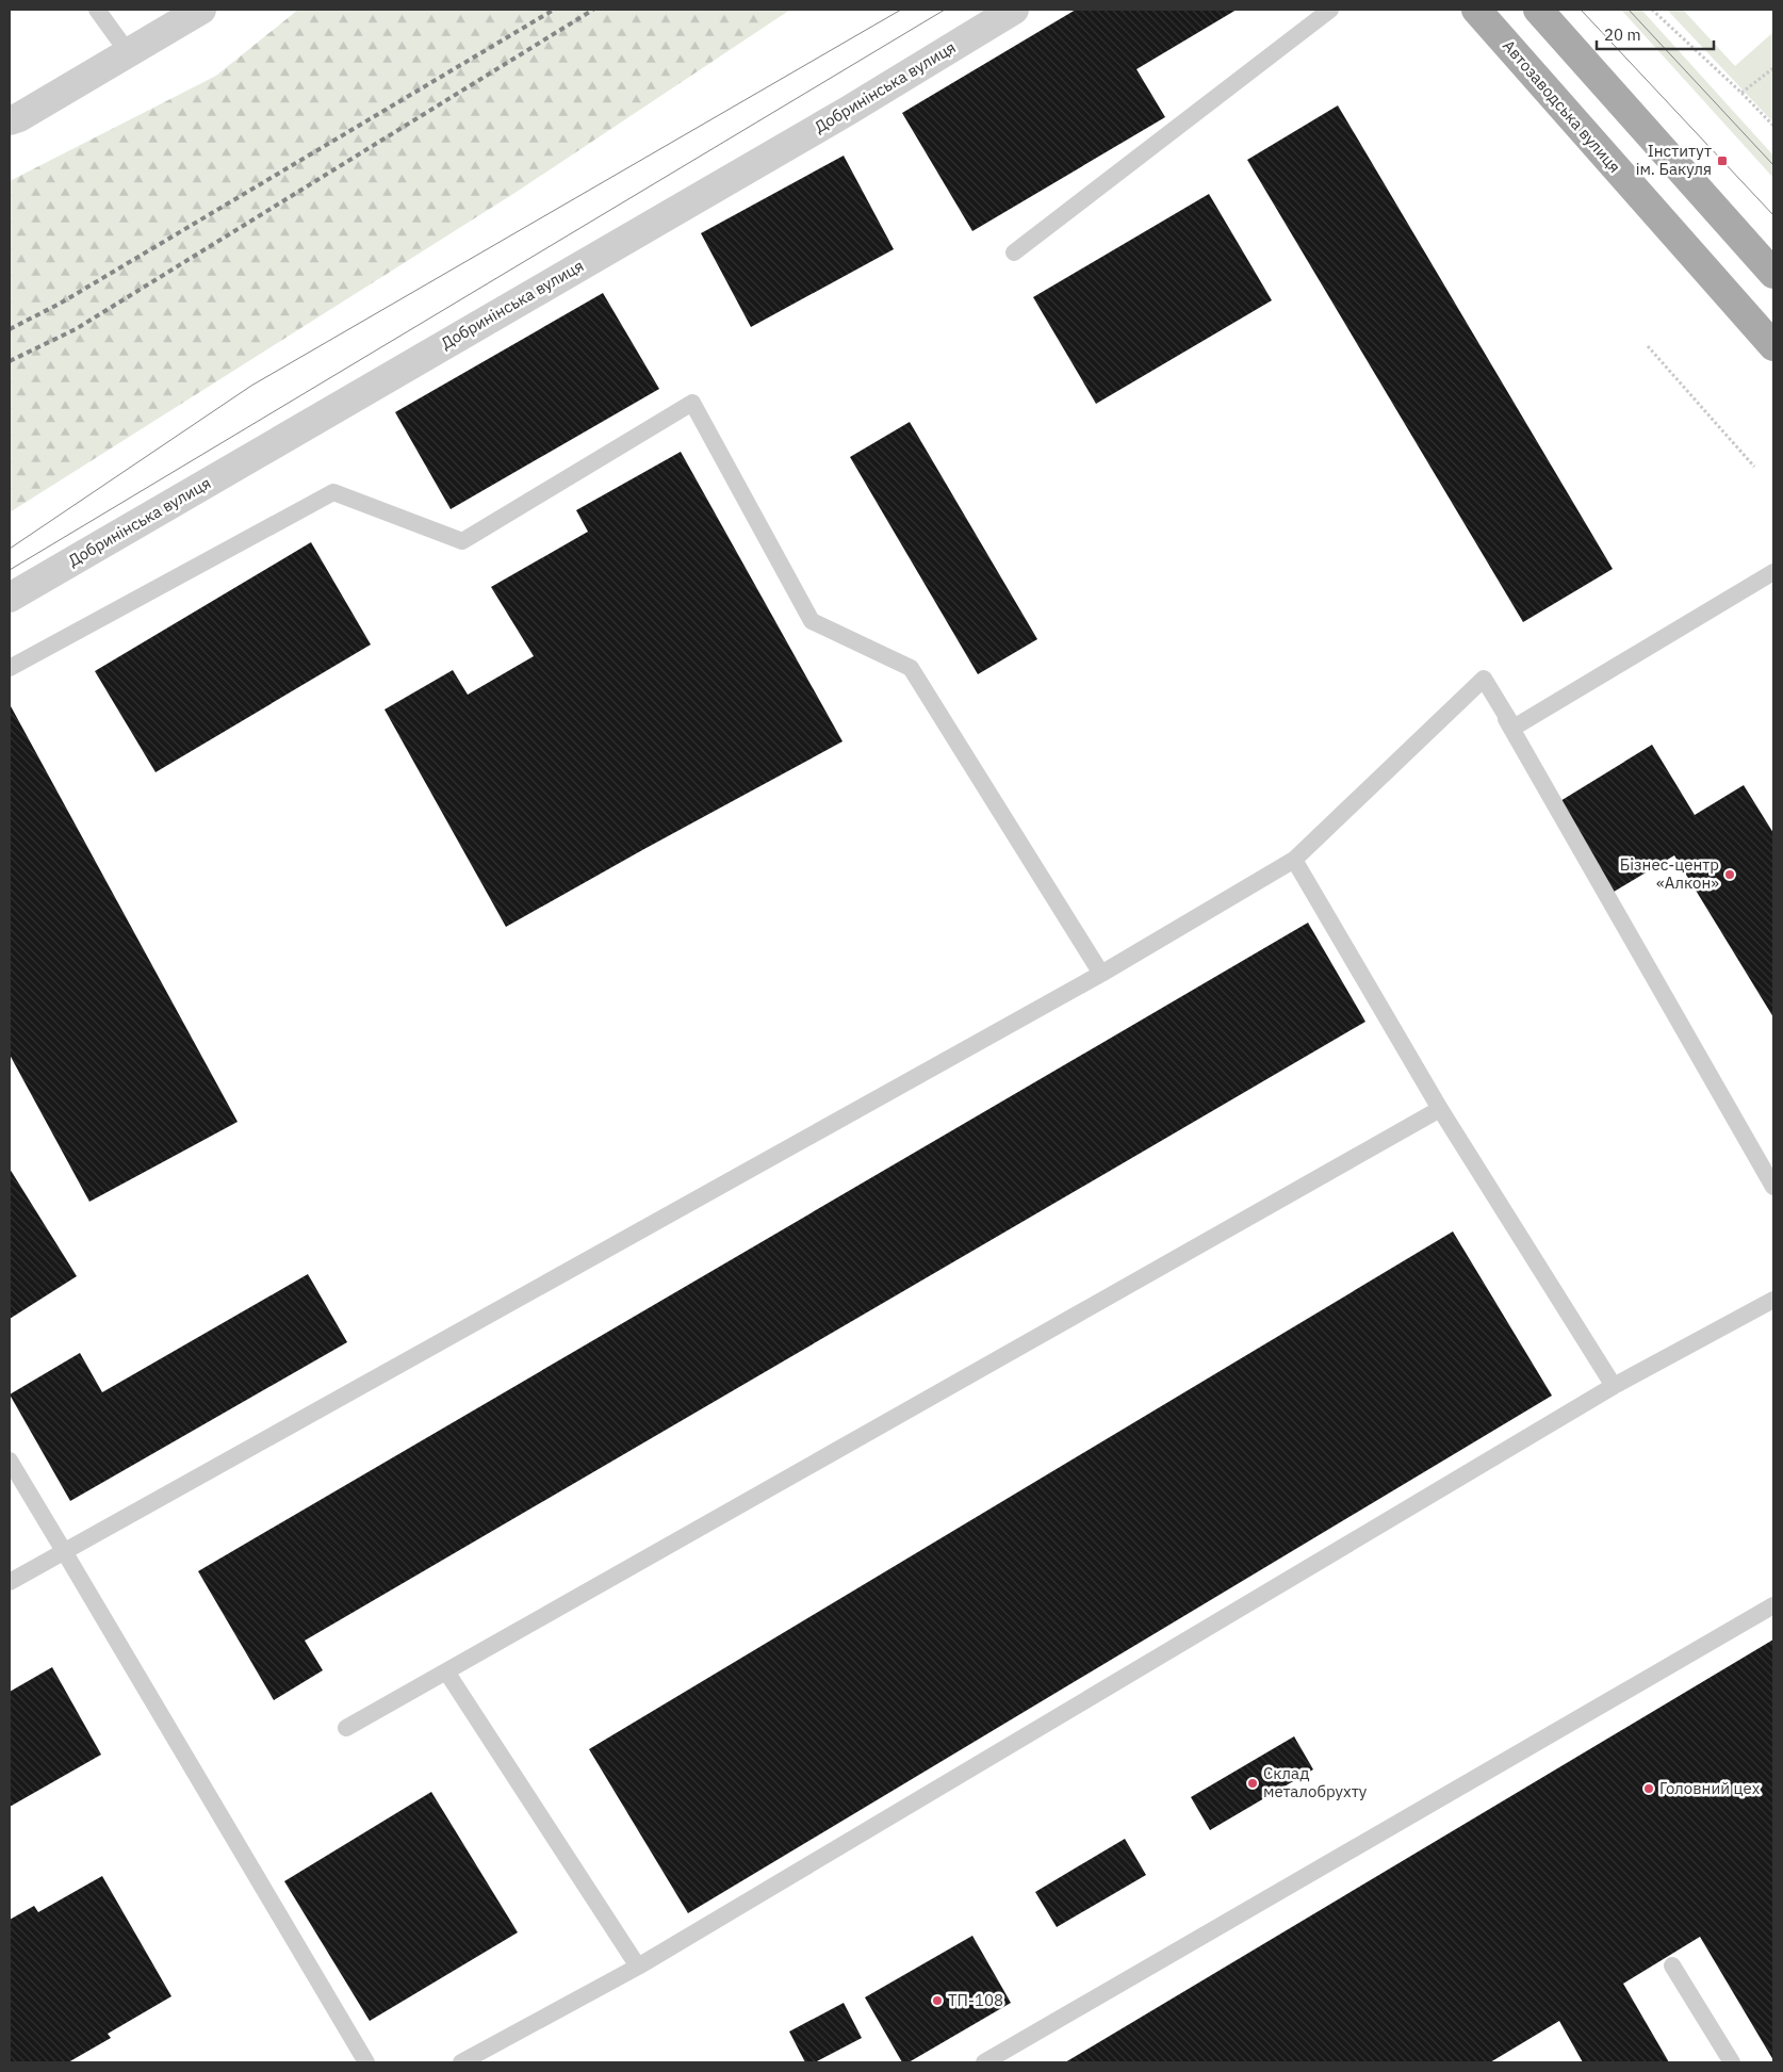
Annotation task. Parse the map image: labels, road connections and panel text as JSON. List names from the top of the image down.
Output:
{
  "streets": {
    "main road": ["Автозаводська вулиця"],
    "street": ["Добринінська вулиця"]
  },
  "places": {
    "transit": ["Інститут ім. Бакуля"],
    "other": [
      "Бізнес-центр «Алкон»",
      "Склад металобрухту",
      "Головний цех",
      "ТП-108"
    ]
  },
  "scale_bar": "20 m"
}
